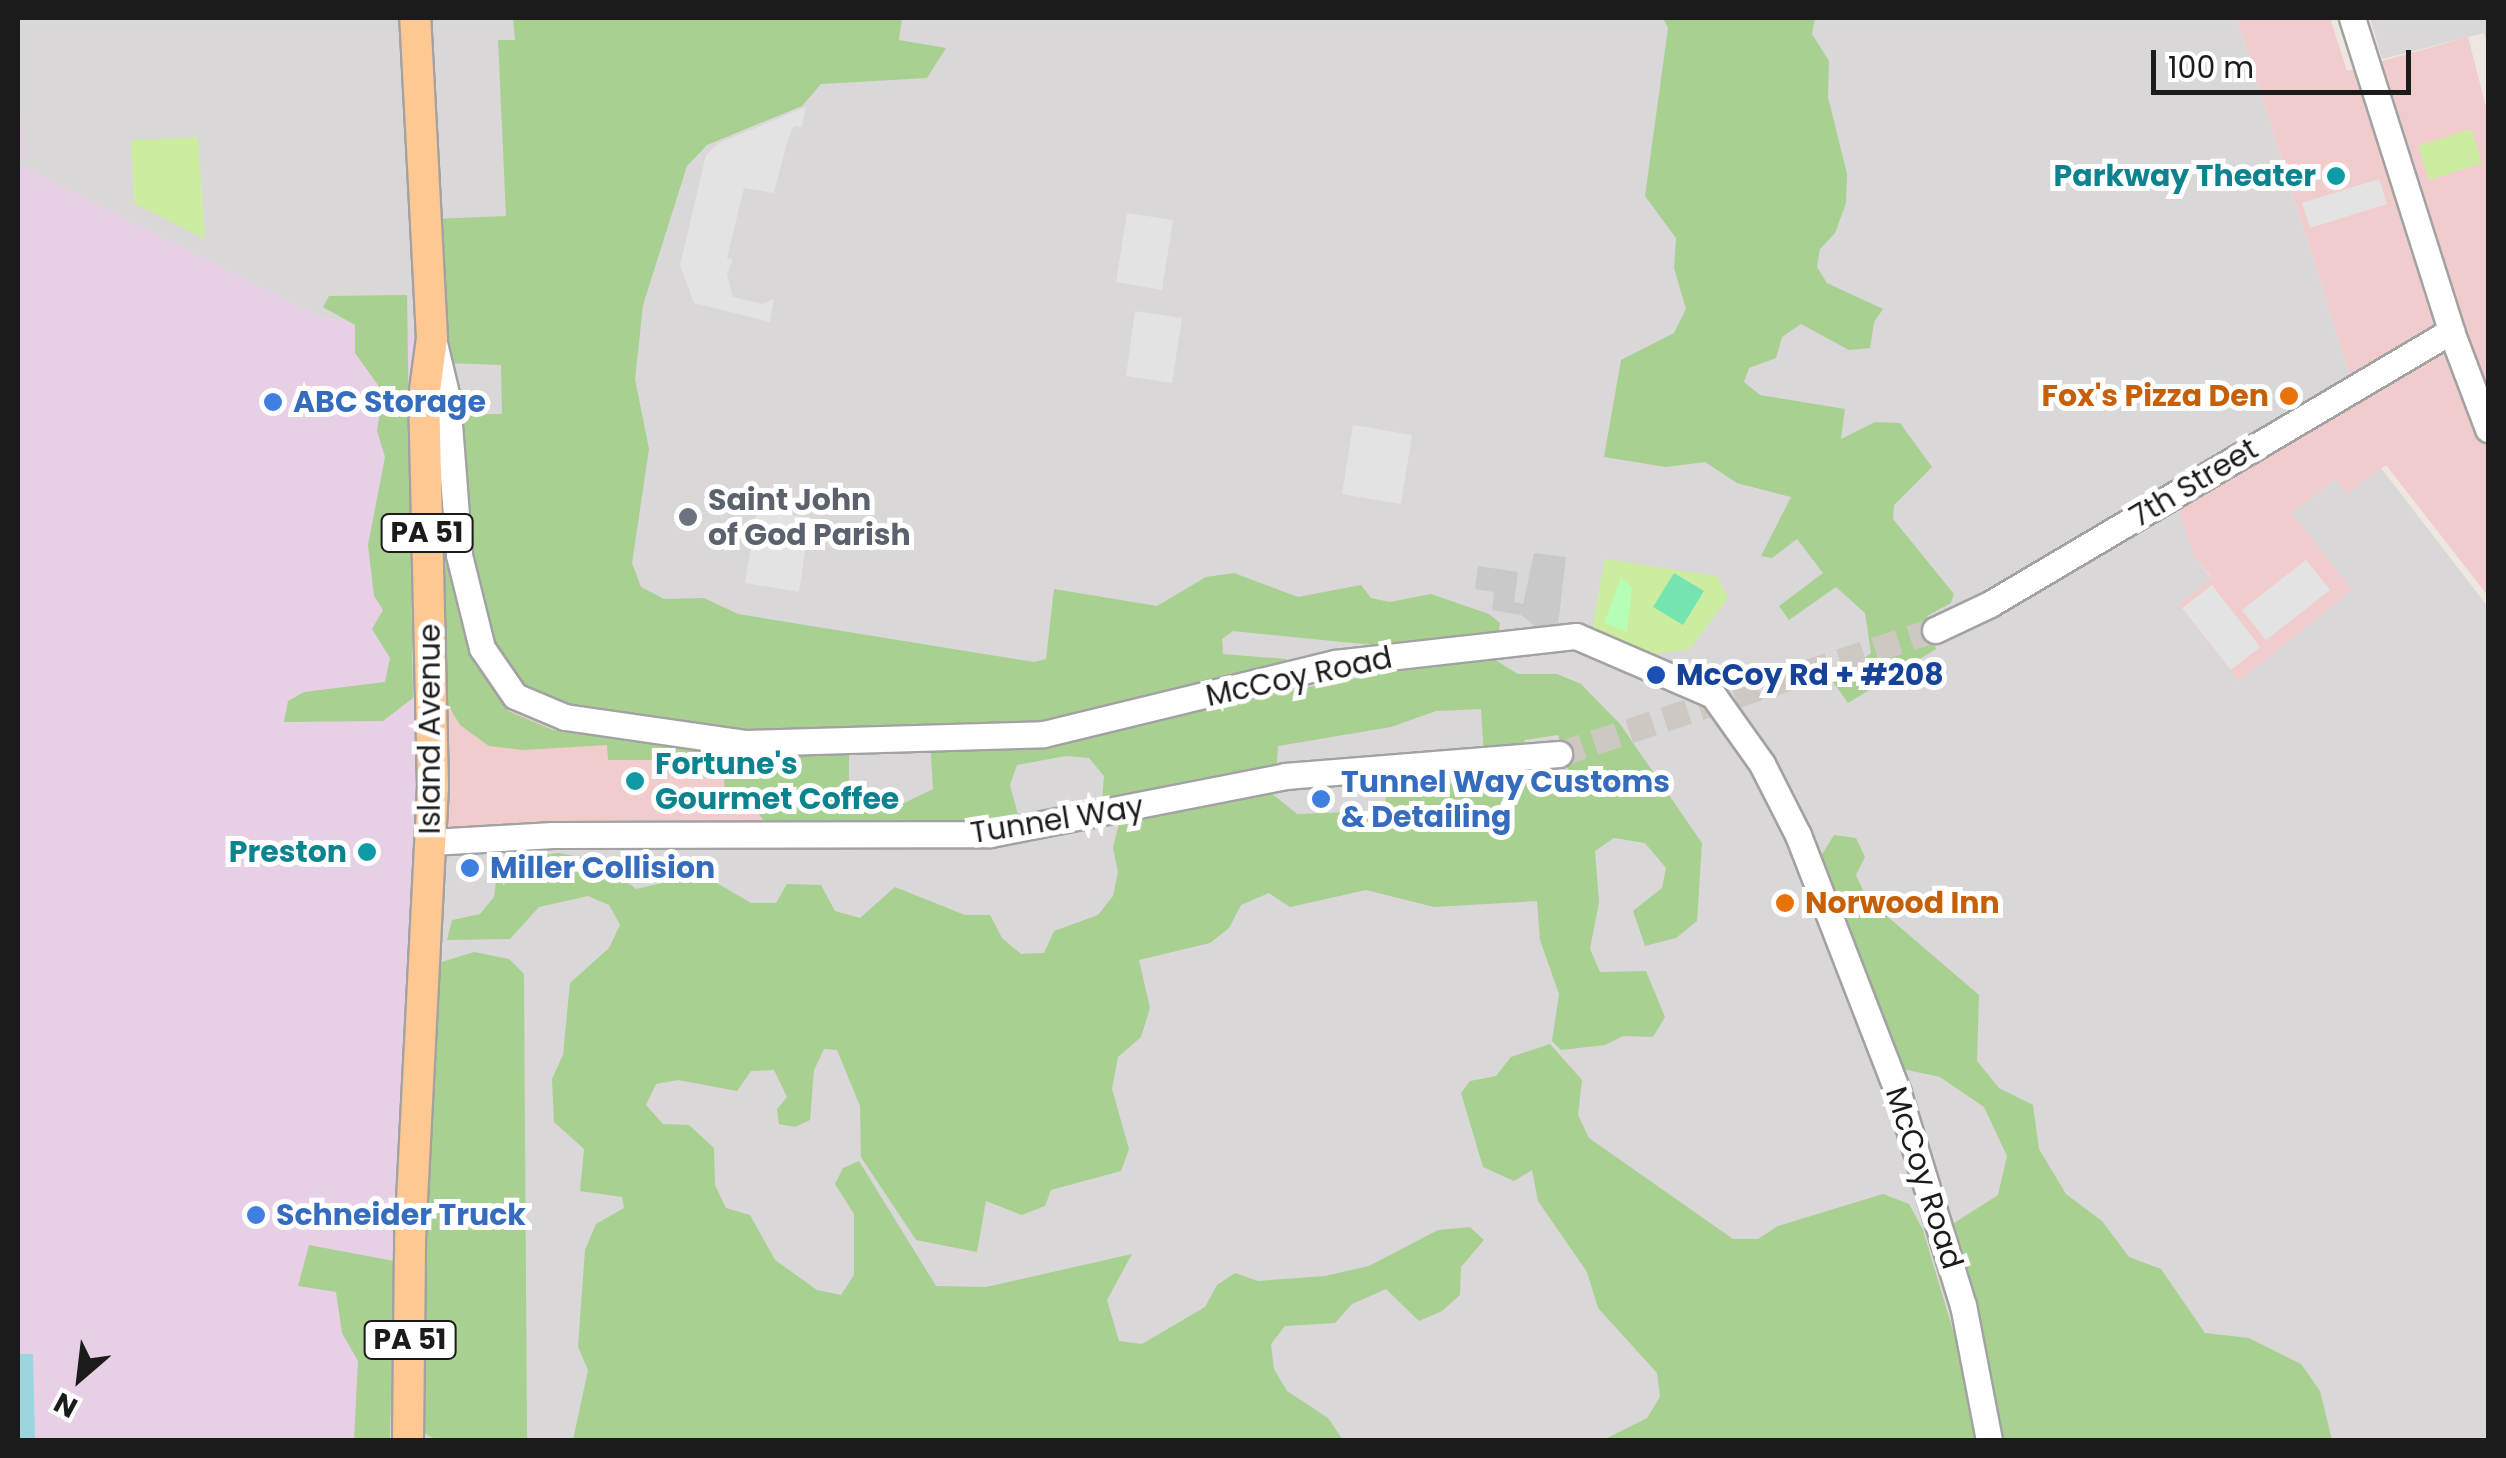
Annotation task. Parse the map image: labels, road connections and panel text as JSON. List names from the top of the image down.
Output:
{
  "streets": {
    "main road": ["PA 51", "Island Avenue"],
    "street": ["7th Street", "McCoy Road", "Tunnel Way"]
  },
  "crossings": [
    ["McCoy Road", "Island Avenue"],
    ["Island Avenue", "Tunnel Way"]
  ],
  "places": [
    "Parkway Theater",
    "Fox's Pizza Den",
    "ABC Storage",
    "Saint John of God Parish",
    "McCoy Rd + #208",
    "Fortune's Gourmet Coffee",
    "Tunnel Way Customs & Detailing",
    "Preston",
    "Miller Collision",
    "Norwood Inn",
    "Schneider Truck"
  ],
  "scale_bar": "100 m",
  "north": "bottom left"
}
